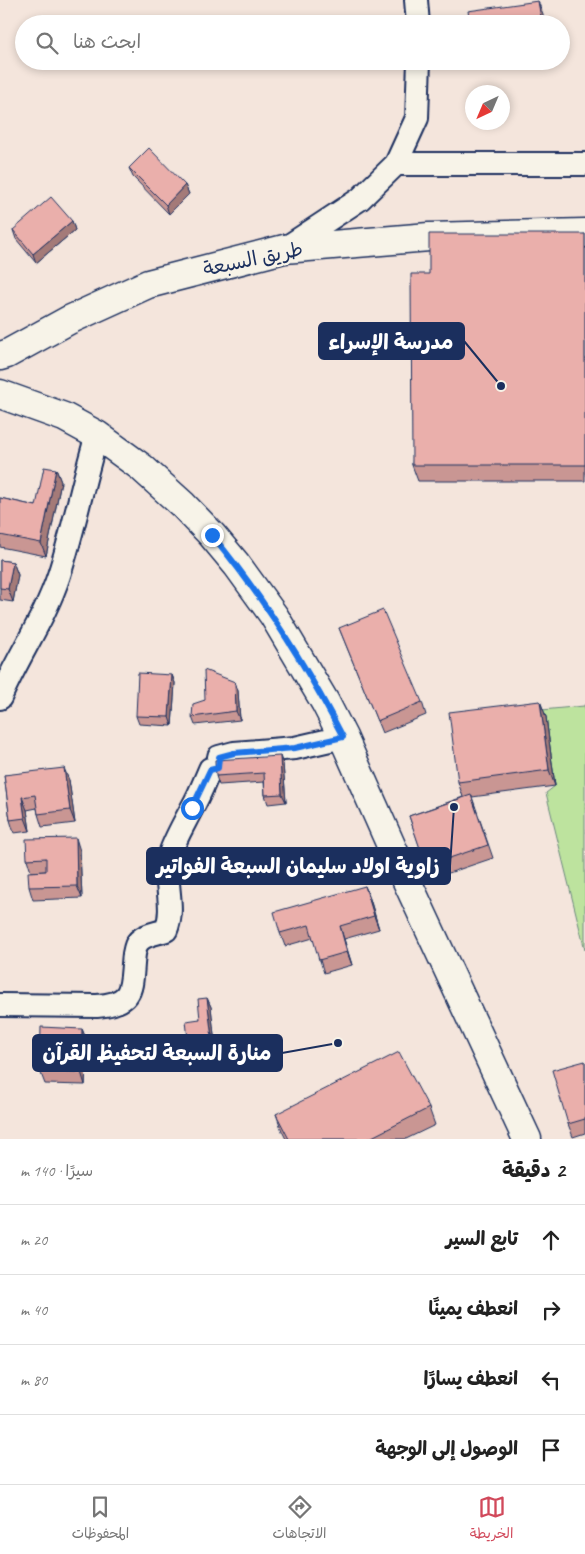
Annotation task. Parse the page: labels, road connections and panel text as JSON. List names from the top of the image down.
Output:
{
  "streets": {
    "street": ["طريق السبعة"]
  },
  "places": ["مدرسة الإسراء", "زاوية اولاد سليمان السبعة الفواتير", "منارة السبعة لتحفيظ القرآن"],
  "north": "bottom left",
  "page": {
    "search": "ابحث هنا",
    "heading": ["2 دقيقة", "سيرًا · 140 m"],
    "list": [
      ["تابع السير", "20 m"],
      ["انعطف يمينًا", "40 m"],
      ["انعطف يسارًا", "80 m"],
      "الوصول إلى الوجهة"
    ],
    "nav": ["الخريطة", "الاتجاهات", "المحفوظات"]
  }
}
